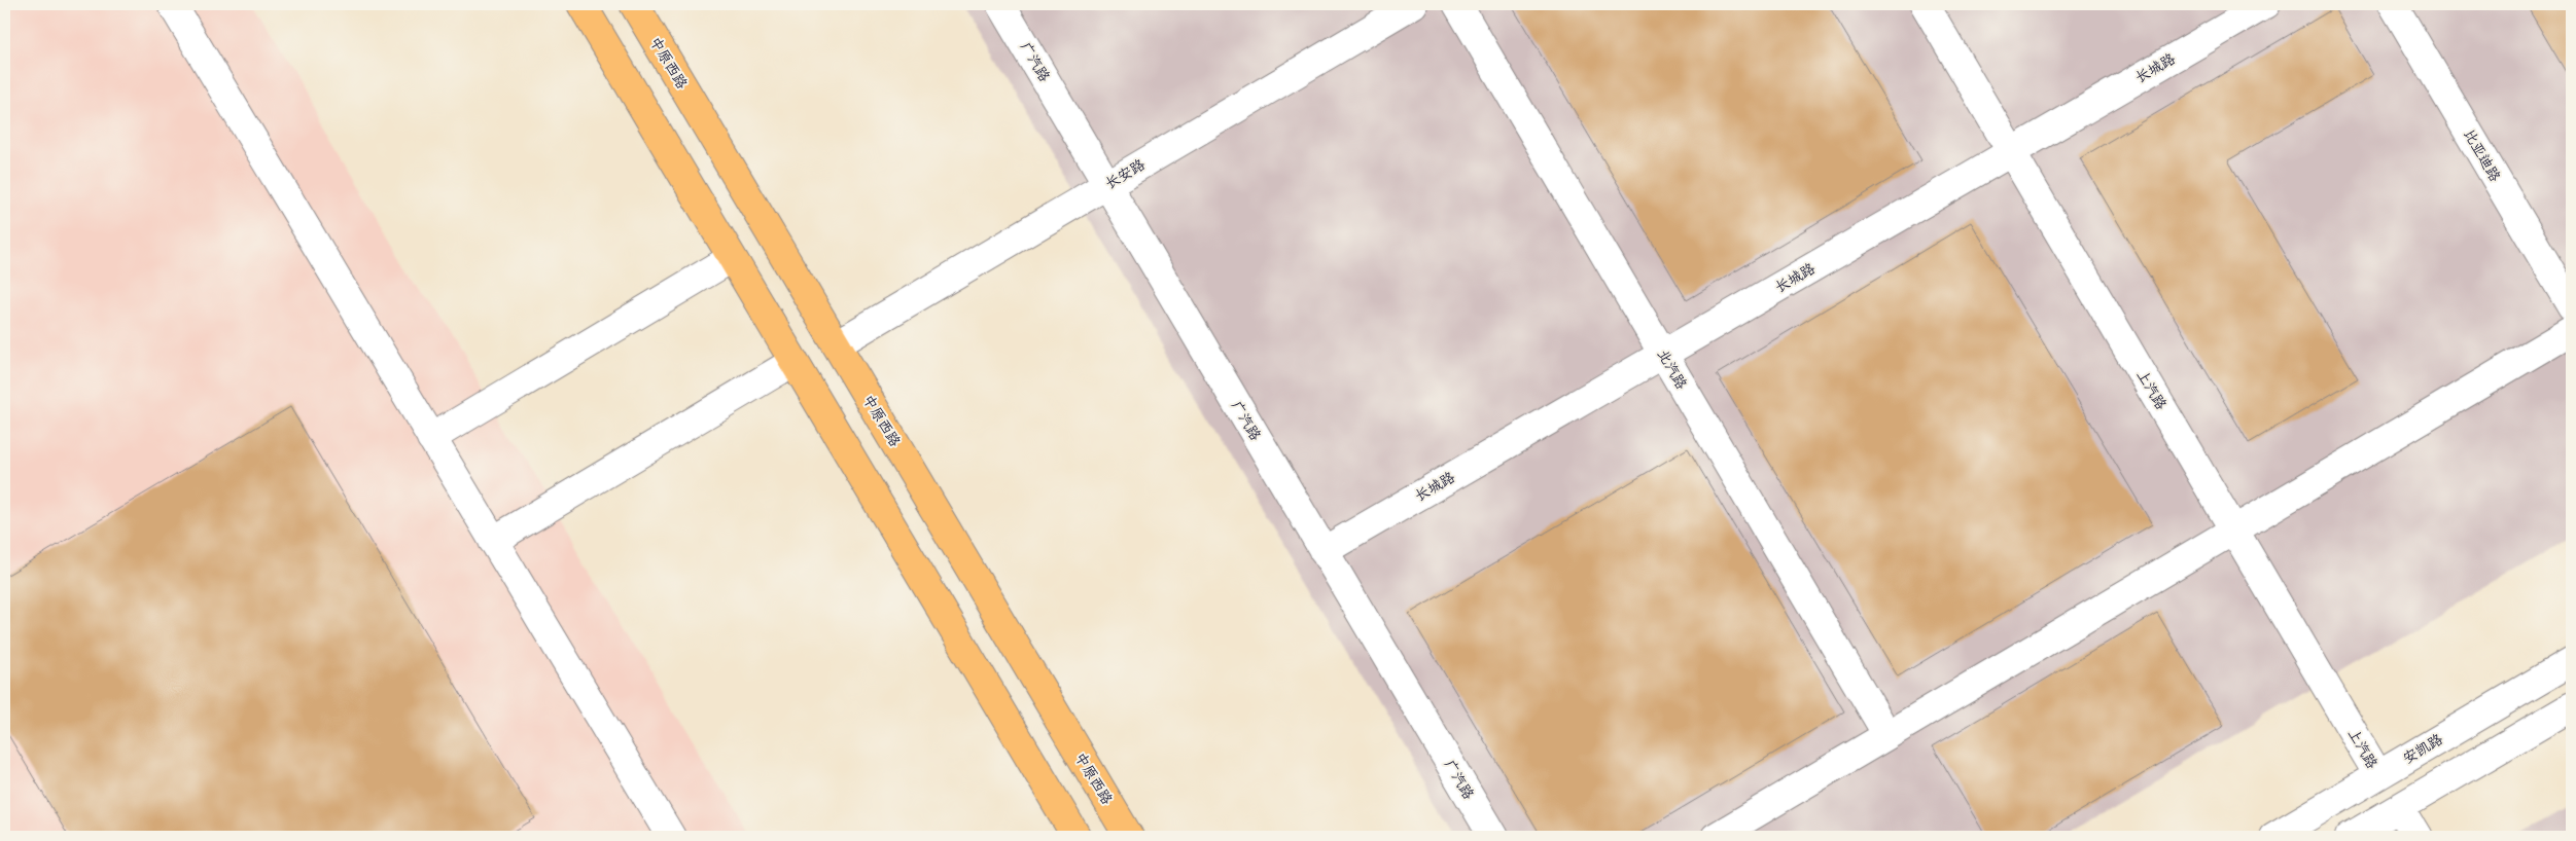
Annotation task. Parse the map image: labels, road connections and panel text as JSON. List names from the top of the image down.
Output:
{
  "streets": {
    "main road": ["中原西路"],
    "street": [
      "广汽路",
      "长城路",
      "比亚迪路",
      "长安路",
      "北汽路",
      "上汽路",
      "安凯路"
    ]
  },
  "crossings": [
    ["广汽路", "长城路"],
    ["广汽路", "长安路"],
    ["中原西路", "长安路"],
    ["长城路", "北汽路"],
    ["长城路", "上汽路"],
    ["上汽路", "安凯路"]
  ]
}
